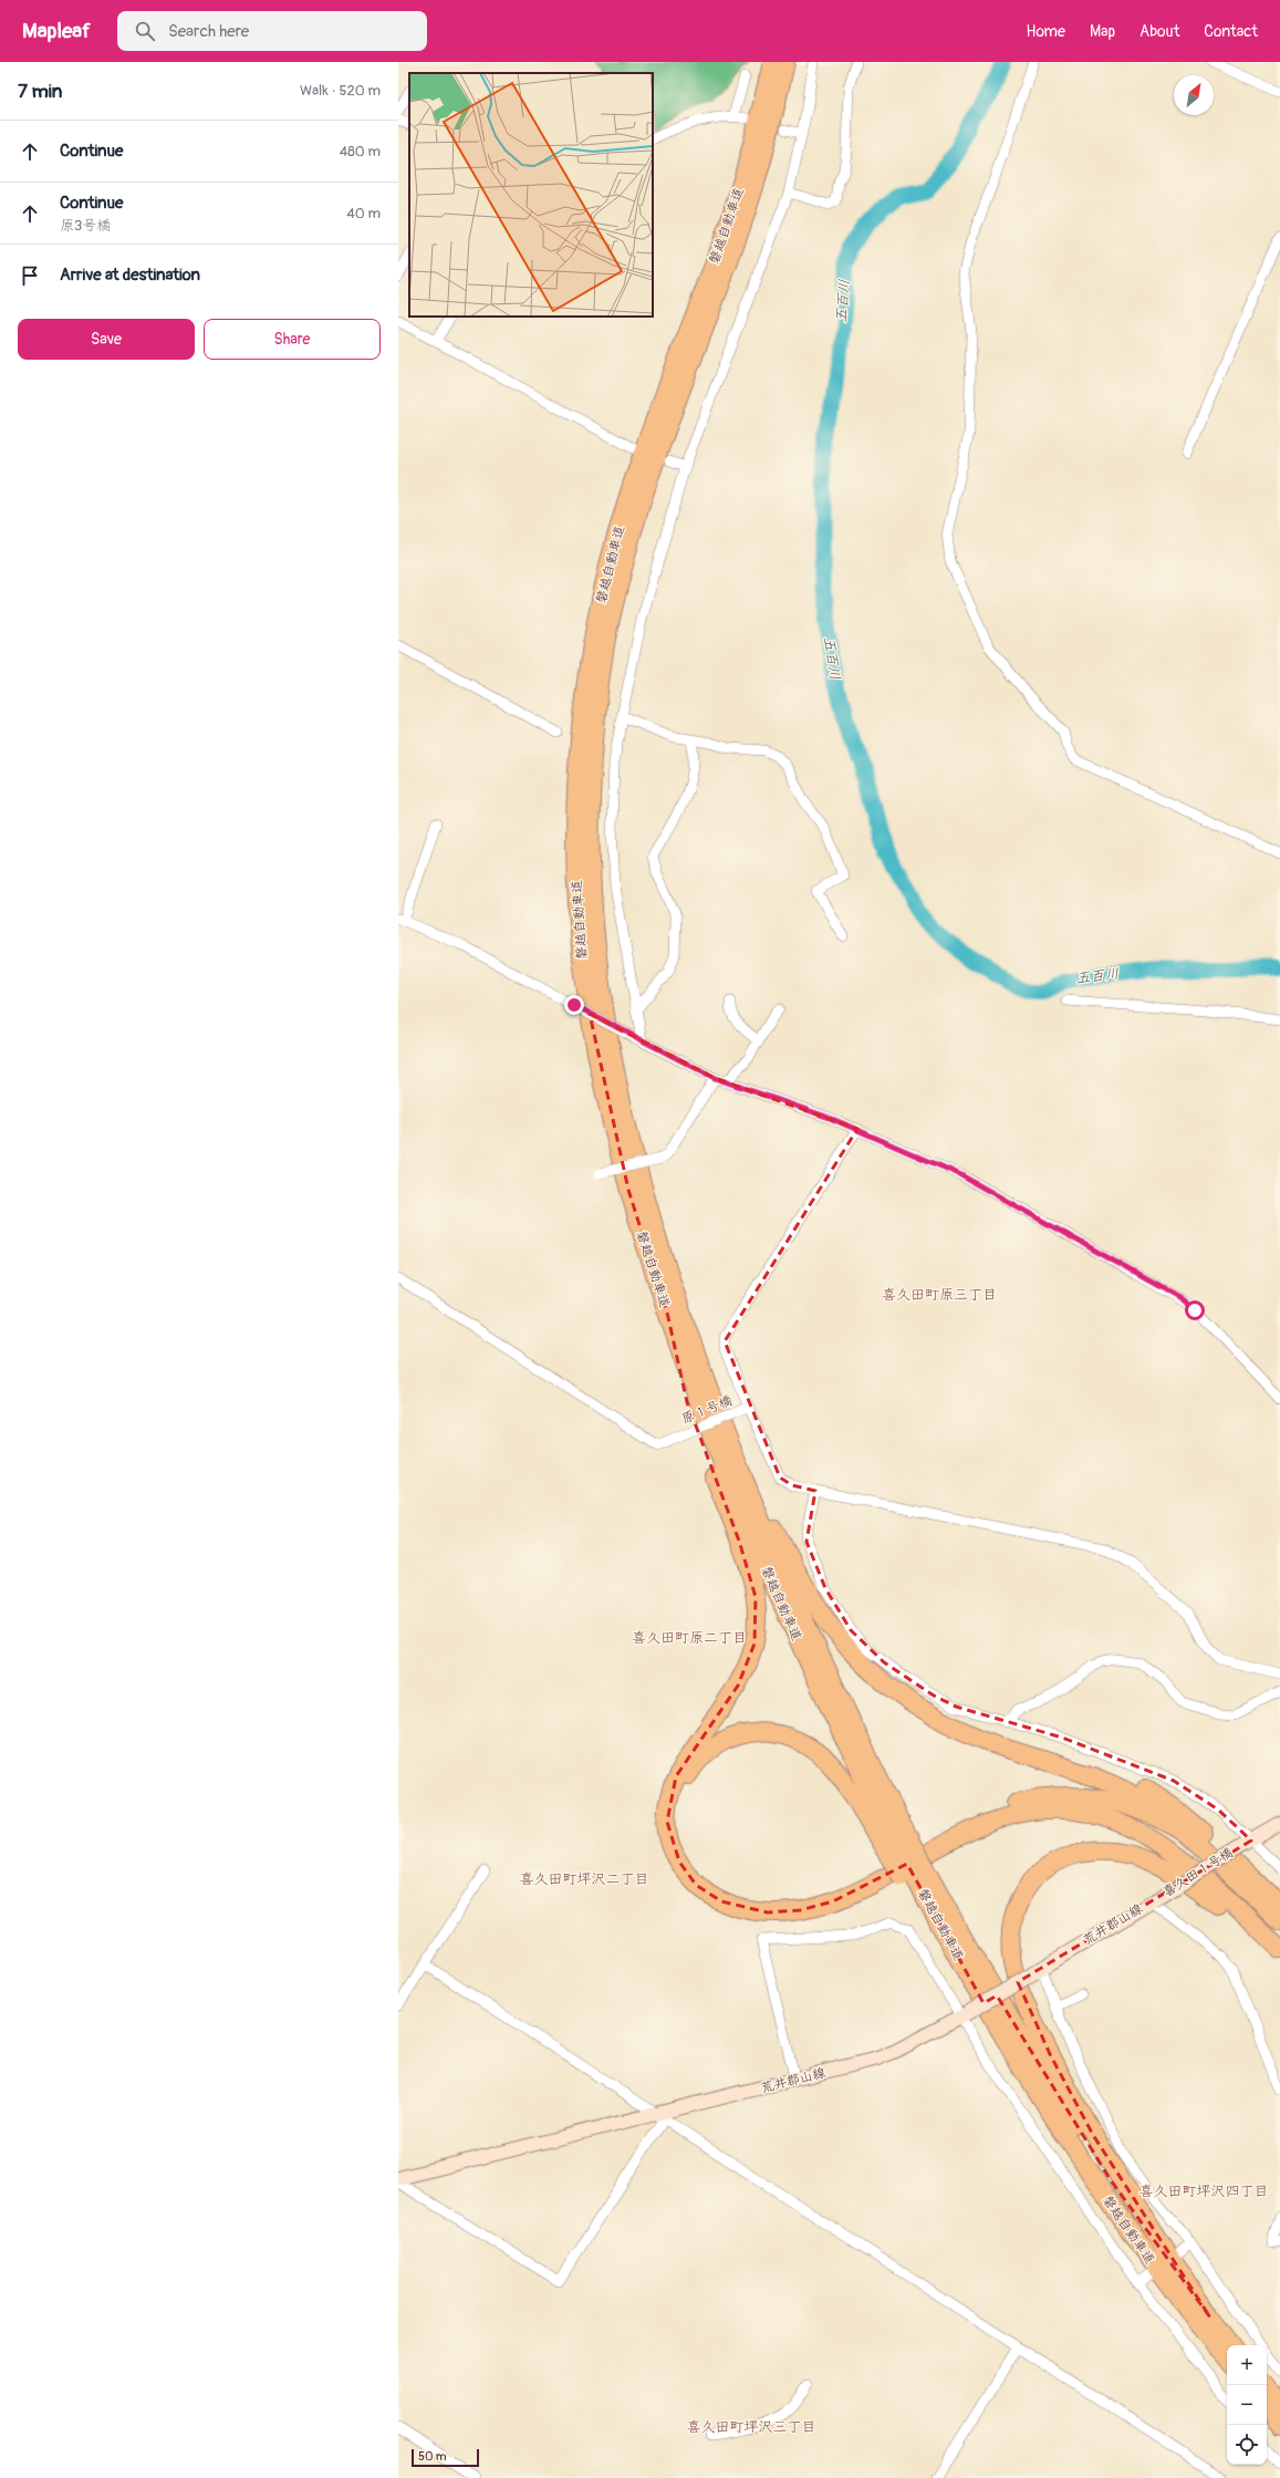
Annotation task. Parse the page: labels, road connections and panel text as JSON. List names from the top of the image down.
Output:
{
  "streets": {
    "highway": ["磐越自動車道"],
    "main road": ["喜久田１号橋", "荒井郡山線"],
    "street": ["原１号橋"]
  },
  "crossings": [
    ["喜久田１号橋", "荒井郡山線"]
  ],
  "districts": [
    "喜久田町原三丁目",
    "喜久田町原二丁目",
    "喜久田町坪沢二丁目",
    "喜久田町坪沢四丁目",
    "喜久田町坪沢三丁目"
  ],
  "water": ["五百川"],
  "scale_bar": "50 m",
  "north": "top right",
  "page": {
    "header": "Mapleaf",
    "search": "Search here",
    "nav": [
      "Home",
      "Map",
      "About",
      "Contact"
    ],
    "heading": ["7 min", "Walk · 520 m"],
    "list": [
      ["Continue", "480 m"],
      ["Continue", "原3号橋", "40 m"],
      "Arrive at destination"
    ],
    "buttons": ["Save", "Share"],
    "map_buttons": ["+", "−"],
    "scale": "50 m"
  }
}
